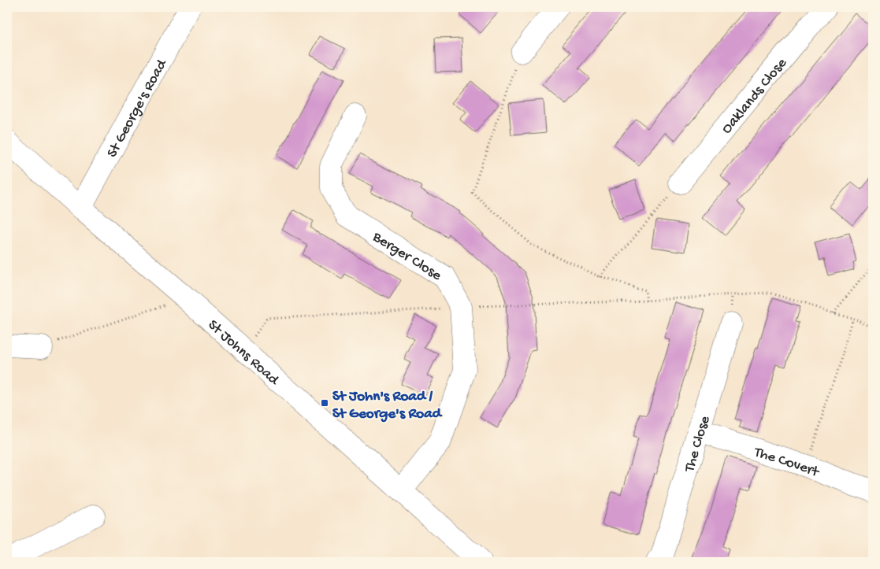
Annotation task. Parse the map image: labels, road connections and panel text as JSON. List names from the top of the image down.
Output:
{
  "streets": {
    "street": [
      "Oaklands Close",
      "St George's Road",
      "Berger Close",
      "St Johns Road",
      "The Close",
      "The Covert"
    ]
  },
  "crossings": [
    ["St George's Road", "St Johns Road"],
    ["Berger Close", "St Johns Road"],
    ["The Close", "The Covert"]
  ],
  "places": {
    "transit": ["St John's Road / St George's Road"]
  }
}
